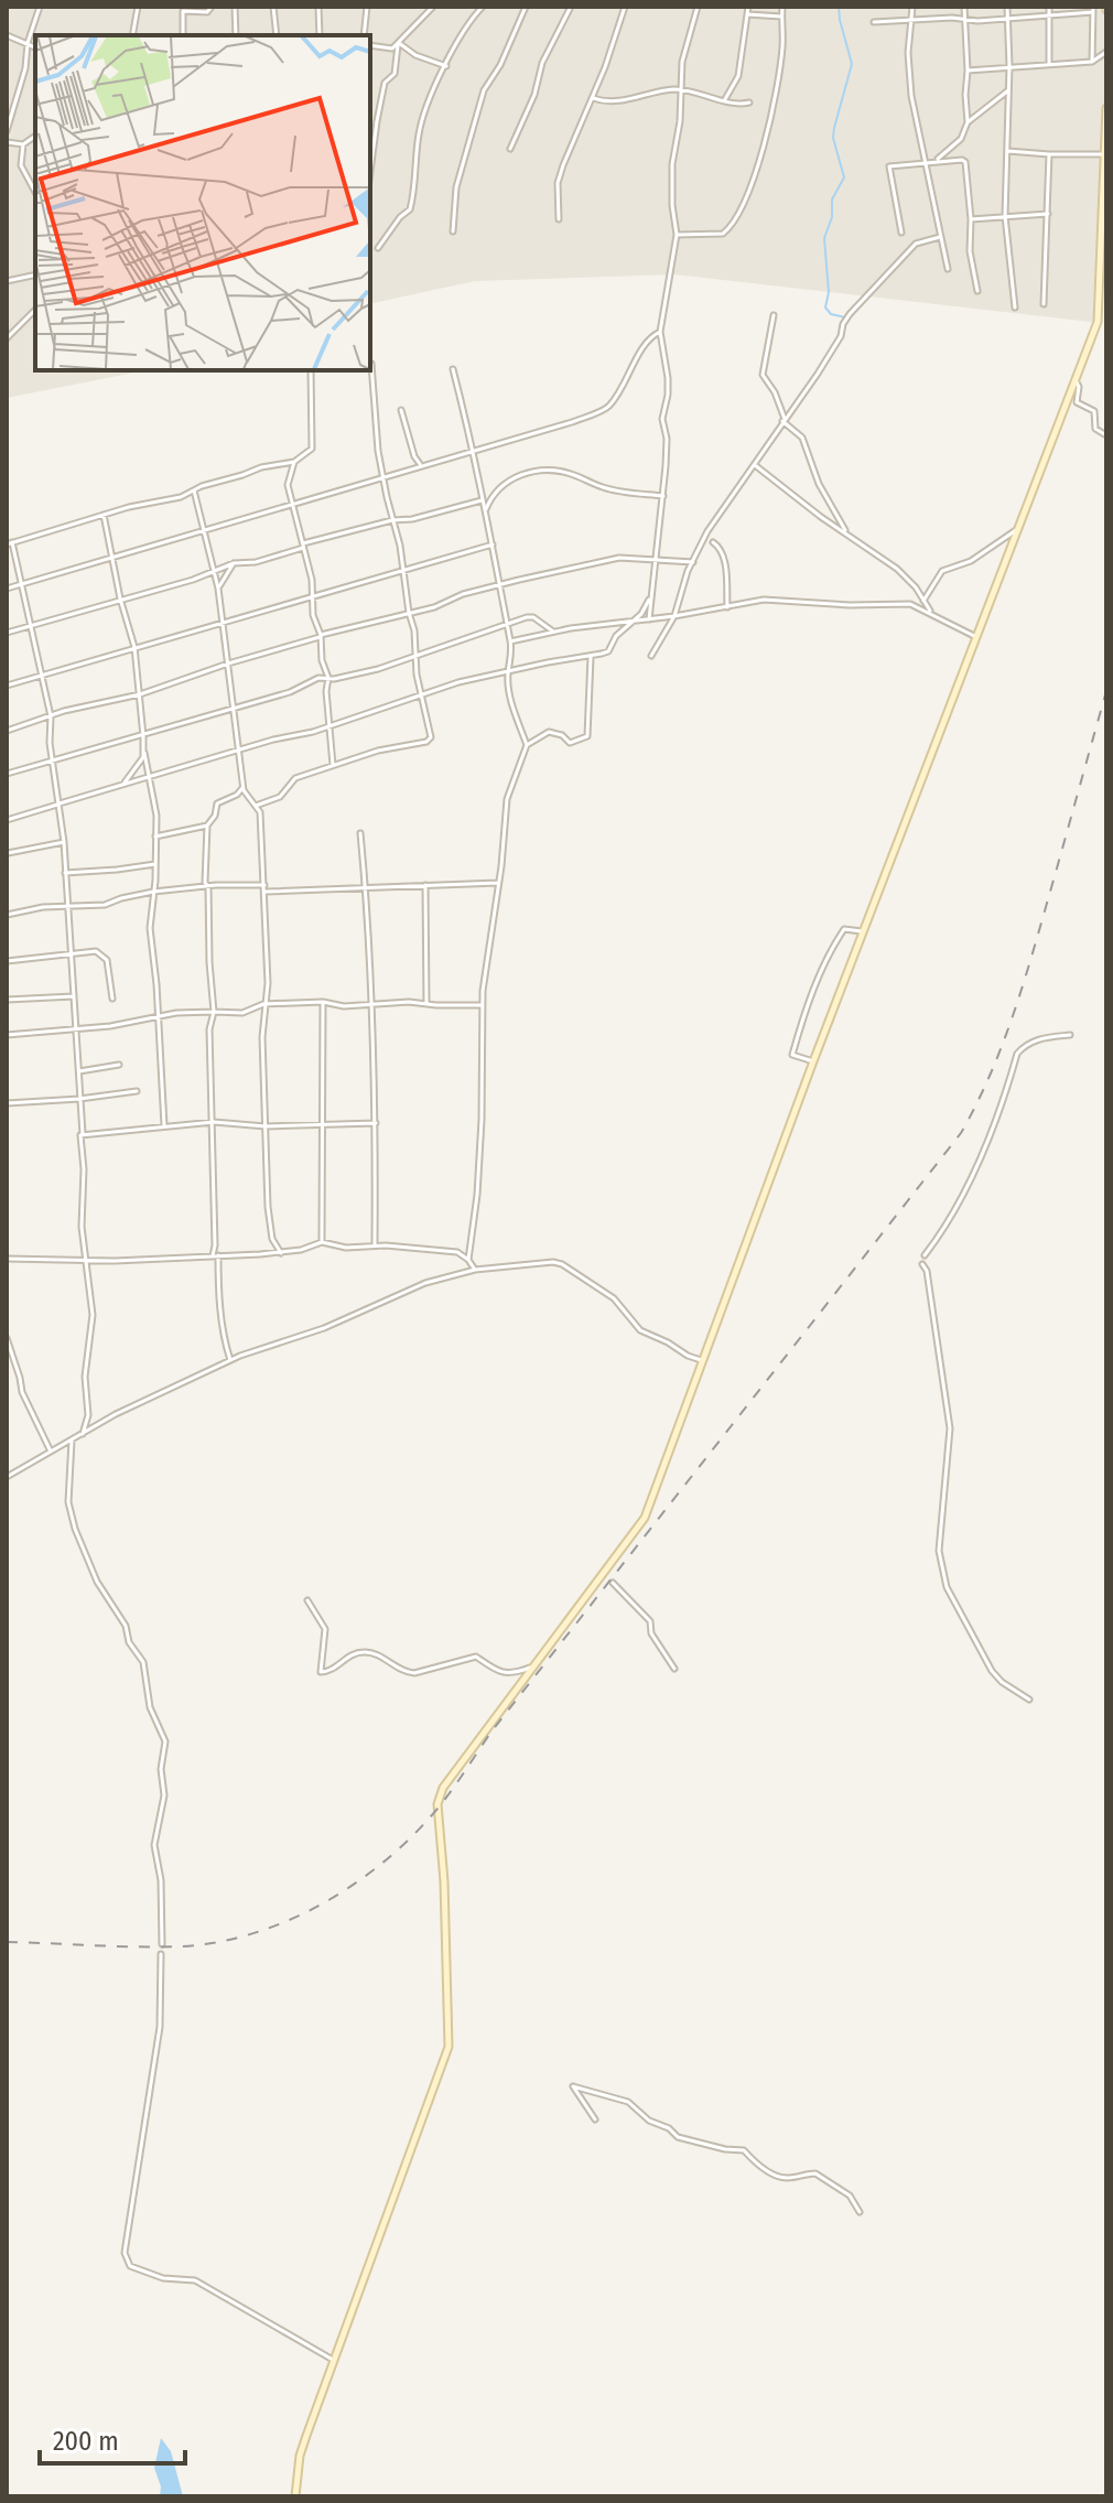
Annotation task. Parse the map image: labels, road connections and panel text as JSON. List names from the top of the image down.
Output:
{
  "scale_bar": "200 m"
}
